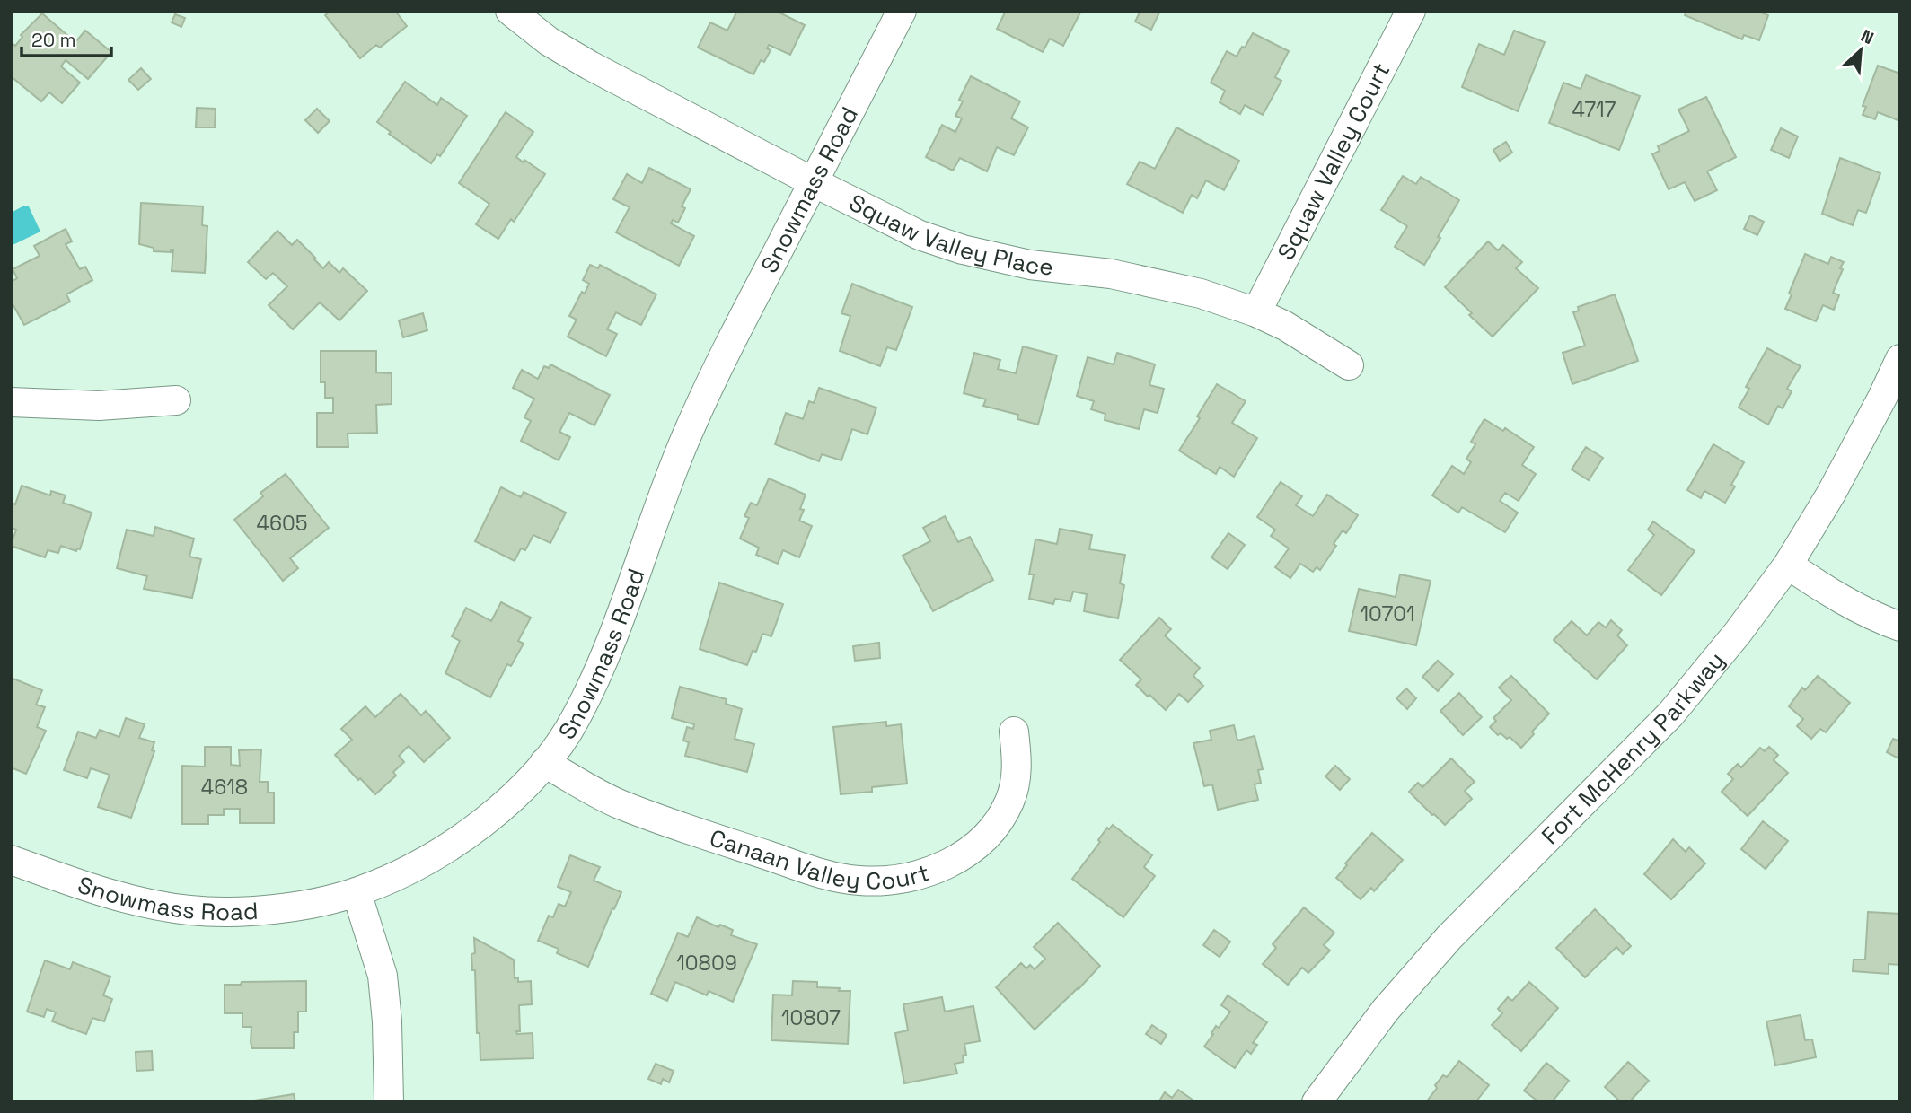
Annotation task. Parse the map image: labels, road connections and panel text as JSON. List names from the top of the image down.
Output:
{
  "streets": {
    "street": [
      "Squaw Valley Court",
      "Snowmass Road",
      "Squaw Valley Place",
      "Fort McHenry Parkway",
      "Canaan Valley Court"
    ]
  },
  "crossings": [
    ["Squaw Valley Court", "Squaw Valley Place"],
    ["Snowmass Road", "Squaw Valley Place"],
    ["Snowmass Road", "Canaan Valley Court"]
  ],
  "house_numbers": [
    "4717",
    "4605",
    "10701",
    "4618",
    "10809",
    "10807"
  ],
  "scale_bar": "20 m",
  "north": "top right"
}
